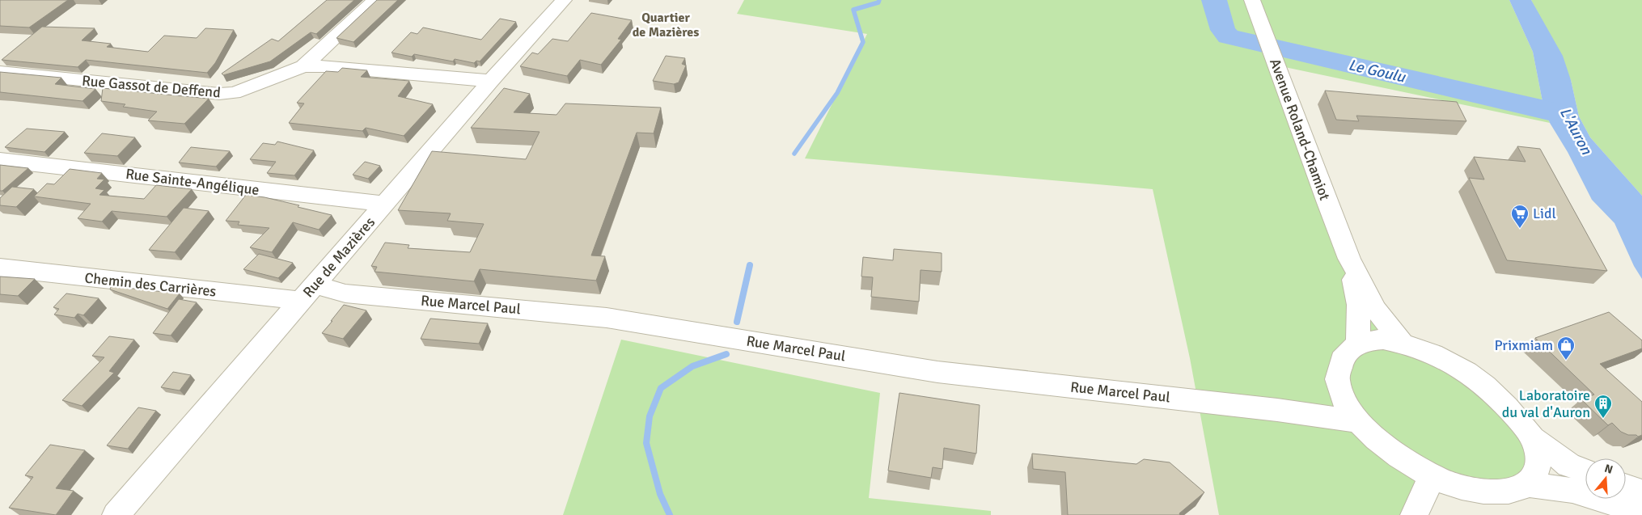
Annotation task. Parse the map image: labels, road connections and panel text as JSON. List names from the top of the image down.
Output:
{
  "streets": {
    "street": [
      "Rue Gassot de Deffend",
      "Avenue Roland-Chamiot",
      "Rue Sainte-Angélique",
      "Rue de Mazières",
      "Chemin des Carrières",
      "Rue Marcel Paul"
    ]
  },
  "crossings": [
    ["Rue Gassot de Deffend", "Rue de Mazières"],
    ["Rue Sainte-Angélique", "Rue de Mazières"],
    ["Rue de Mazières", "Chemin des Carrières"],
    ["Rue de Mazières", "Rue Marcel Paul"],
    ["Chemin des Carrières", "Rue Marcel Paul"]
  ],
  "districts": ["Quartier de Mazières"],
  "water": ["Le Goulu", "L'Auron"],
  "places": {
    "supermarket": ["Lidl"],
    "shop": ["Prixmiam"],
    "building": ["Laboratoire du val d'Auron"]
  },
  "north": "top"
}
